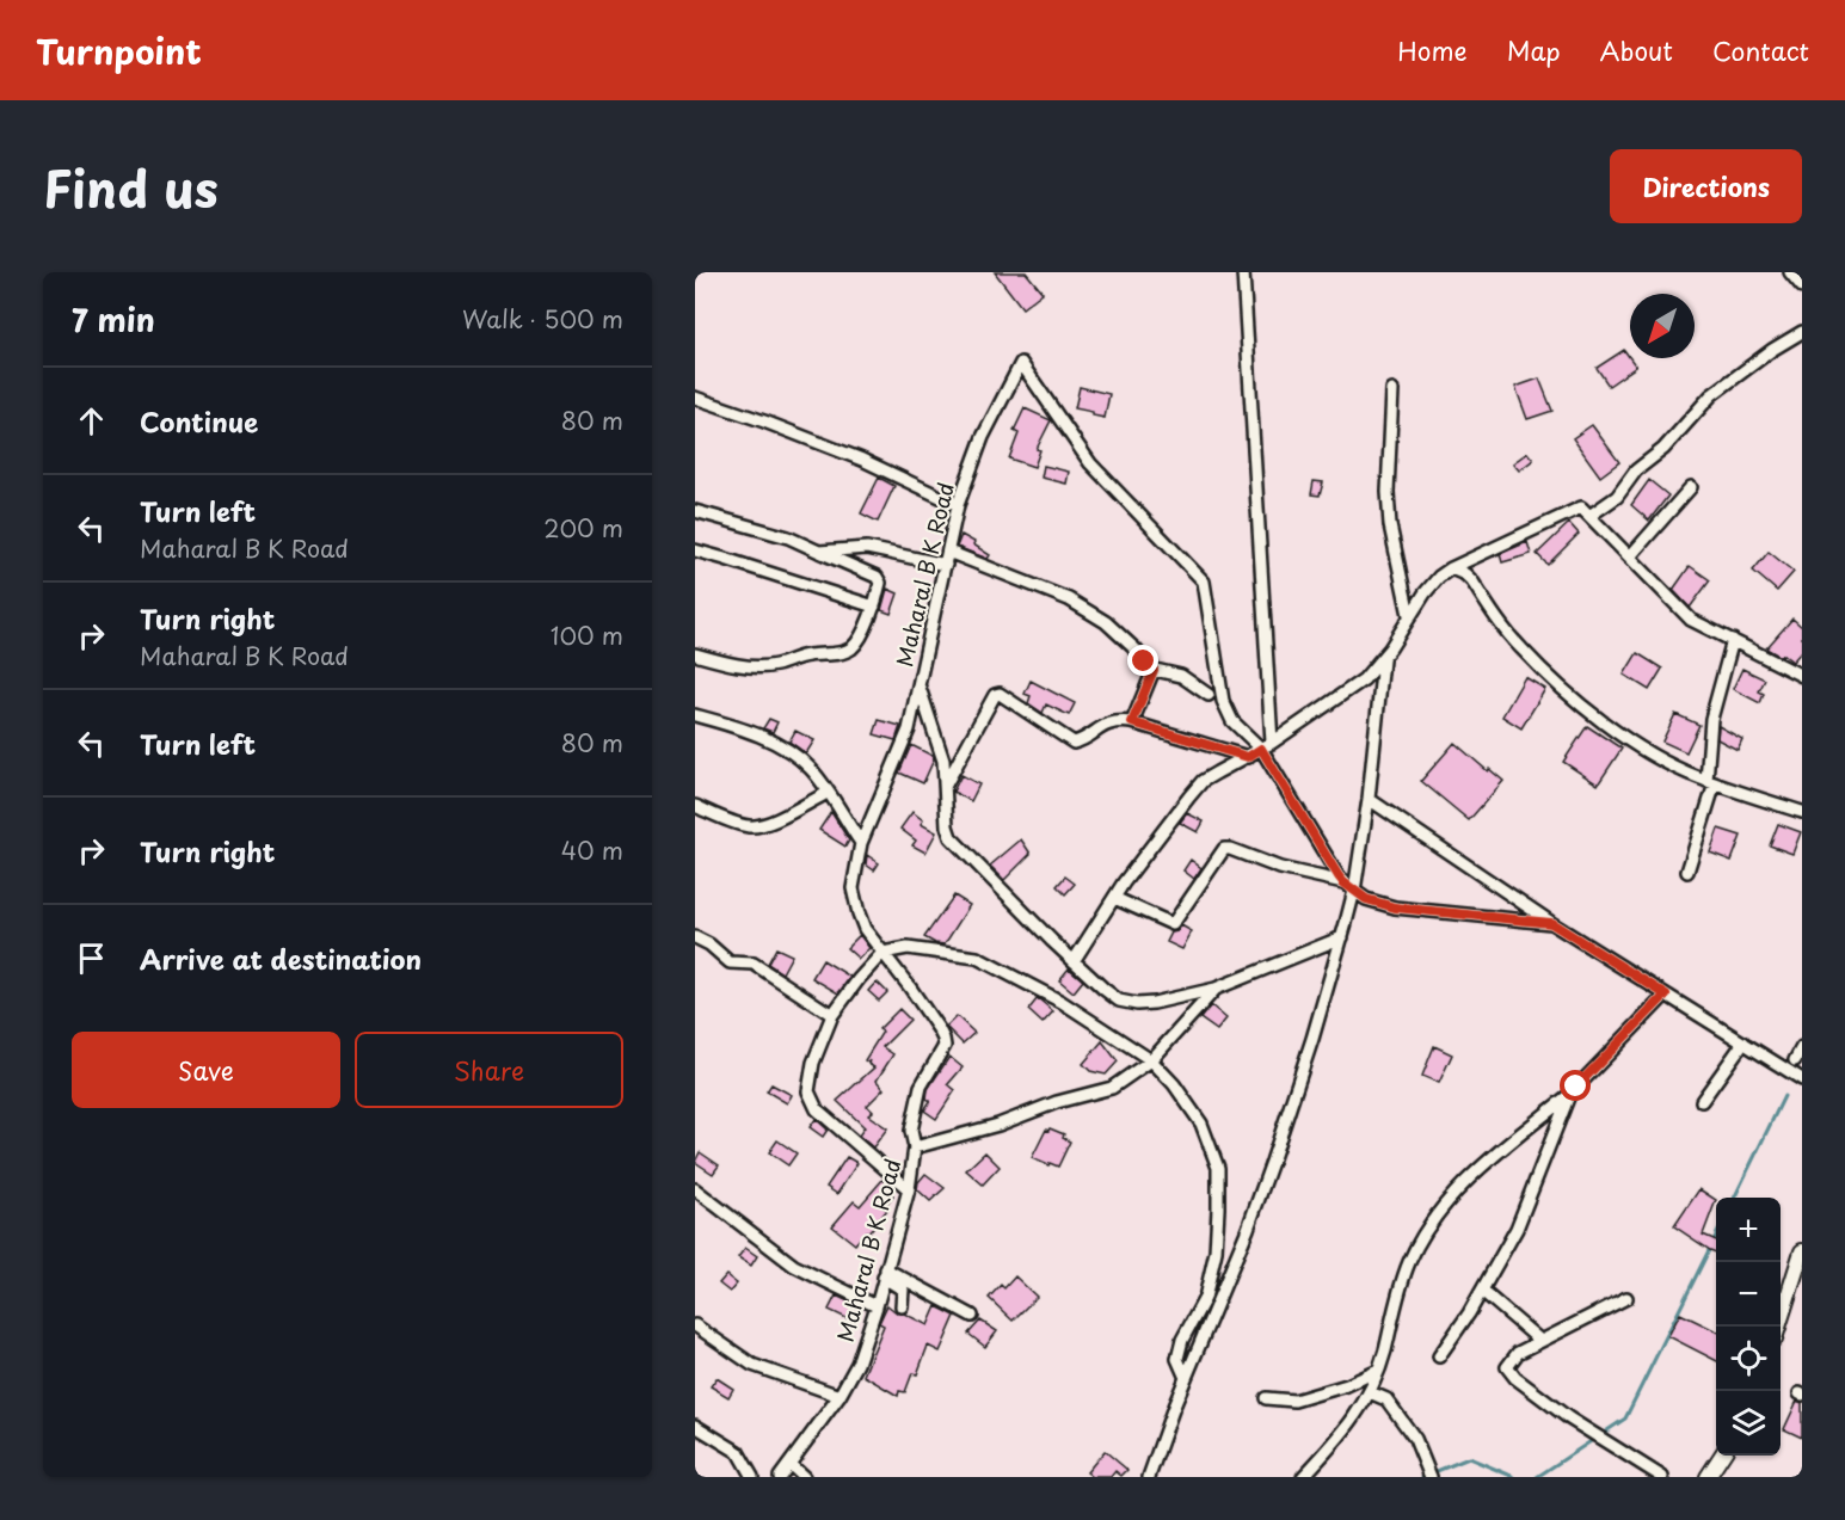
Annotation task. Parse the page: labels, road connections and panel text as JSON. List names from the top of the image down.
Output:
{
  "streets": {
    "street": ["Maharal B K Road"]
  },
  "north": "bottom left",
  "page": {
    "header": "Turnpoint",
    "nav": [
      "Home",
      "Map",
      "About",
      "Contact"
    ],
    "title": "Find us",
    "buttons": [
      "Directions",
      ["Save", "Share"]
    ],
    "heading": ["7 min", "Walk · 500 m"],
    "list": [
      ["Continue", "80 m"],
      ["Turn left", "Maharal B K Road", "200 m"],
      ["Turn right", "Maharal B K Road", "100 m"],
      ["Turn left", "80 m"],
      ["Turn right", "40 m"],
      "Arrive at destination"
    ],
    "map_buttons": ["+", "−"]
  }
}
